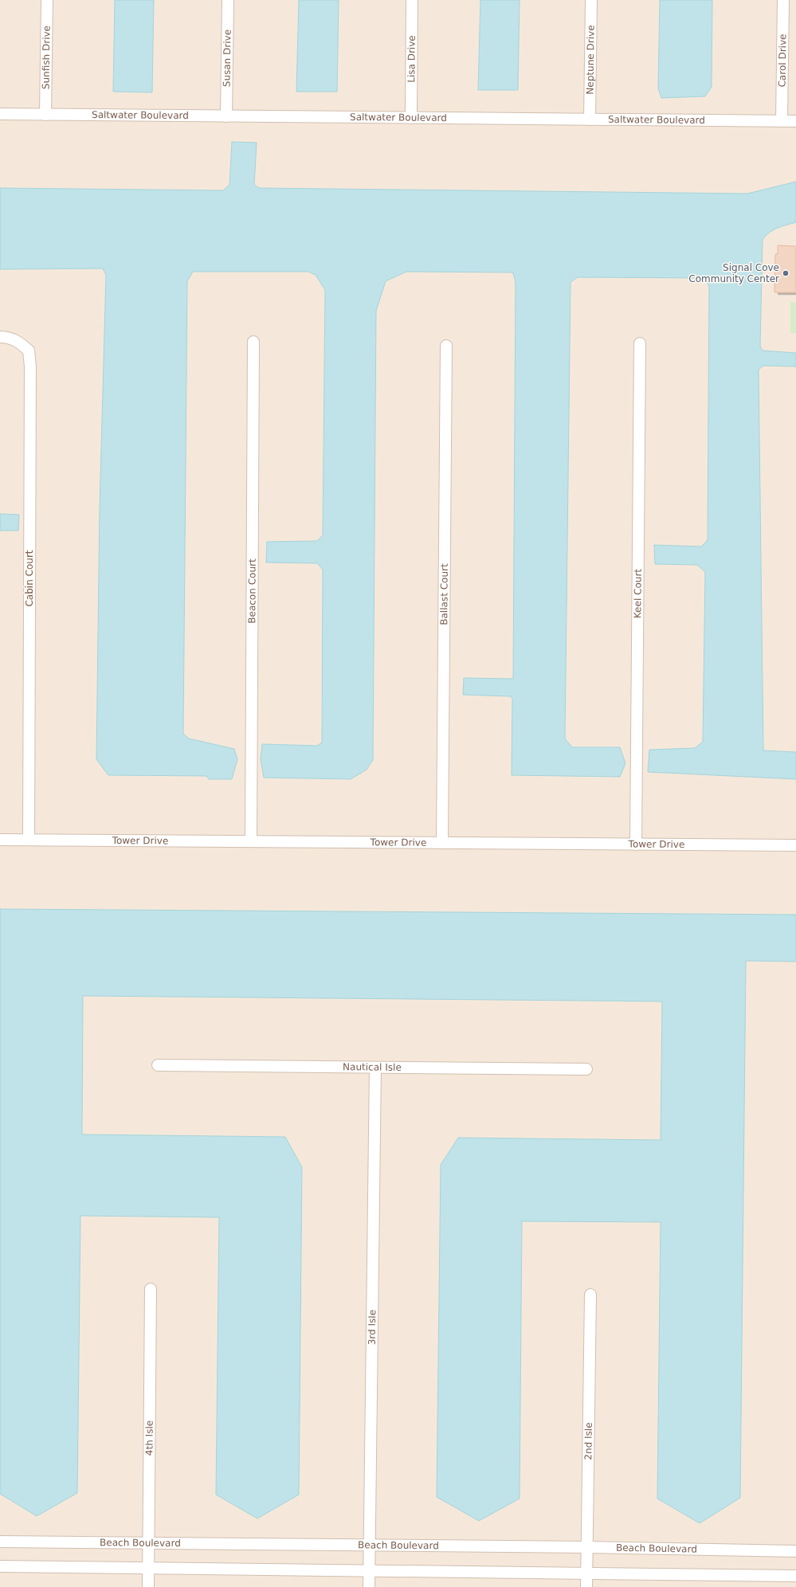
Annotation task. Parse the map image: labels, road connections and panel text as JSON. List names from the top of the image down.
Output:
{
  "streets": {
    "street": [
      "Sunfish Drive",
      "Susan Drive",
      "Lisa Drive",
      "Neptune Drive",
      "Carol Drive",
      "Saltwater Boulevard",
      "Cabin Court",
      "Beacon Court",
      "Keel Court",
      "Ballast Court",
      "Tower Drive",
      "Nautical Isle",
      "3rd Isle",
      "4th Isle",
      "2nd Isle",
      "Beach Boulevard"
    ]
  },
  "crossings": [
    ["Sunfish Drive", "Saltwater Boulevard"],
    ["Susan Drive", "Saltwater Boulevard"],
    ["Lisa Drive", "Saltwater Boulevard"],
    ["Neptune Drive", "Saltwater Boulevard"],
    ["Carol Drive", "Saltwater Boulevard"],
    ["Cabin Court", "Tower Drive"],
    ["Beacon Court", "Tower Drive"],
    ["Keel Court", "Tower Drive"],
    ["Ballast Court", "Tower Drive"],
    ["Nautical Isle", "3rd Isle"],
    ["3rd Isle", "Beach Boulevard"],
    ["4th Isle", "Beach Boulevard"],
    ["2nd Isle", "Beach Boulevard"]
  ],
  "places": ["Signal Cove Community Center"]
}
